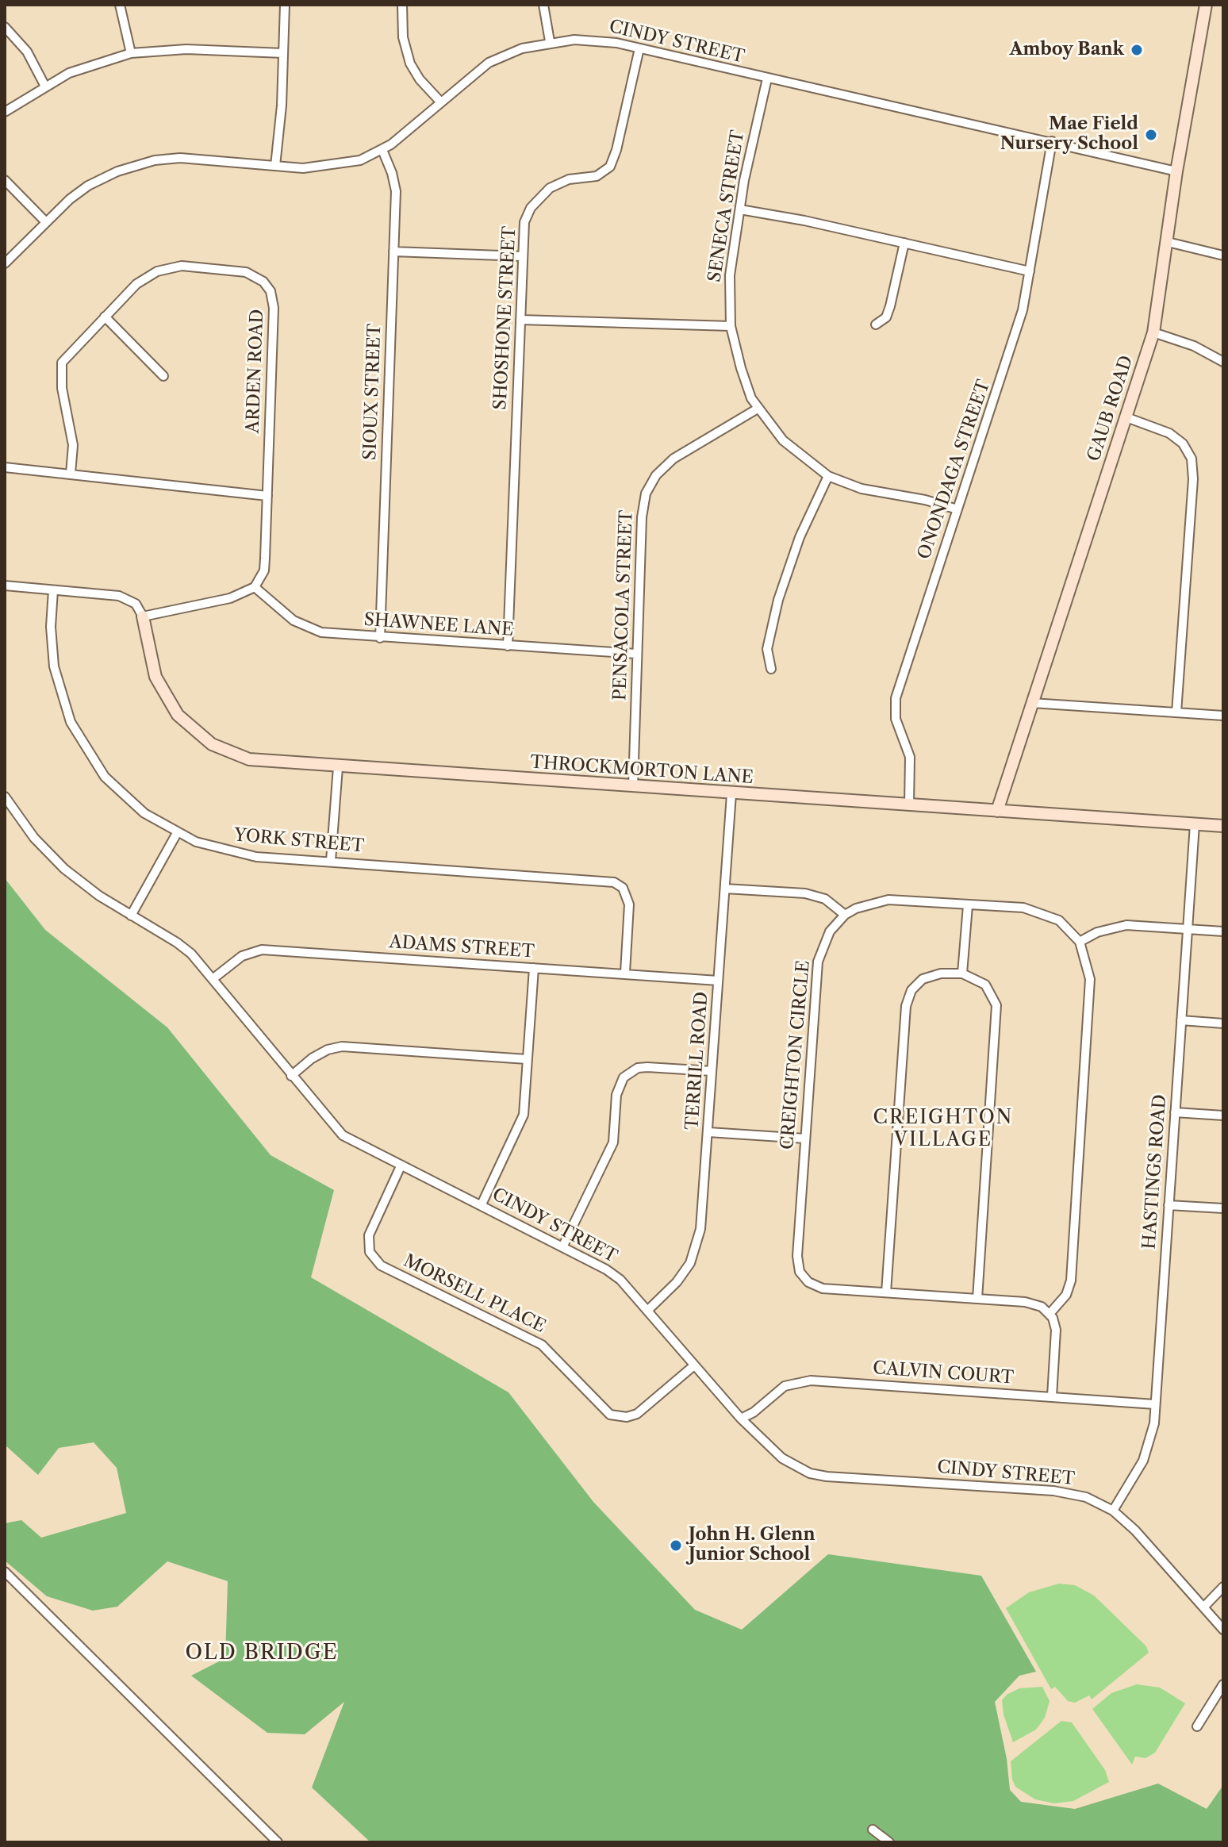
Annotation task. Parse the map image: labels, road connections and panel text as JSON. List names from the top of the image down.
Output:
{
  "streets": {
    "street": [
      "CINDY STREET",
      "SENECA STREET",
      "SHOSHONE STREET",
      "ARDEN ROAD",
      "SIOUX STREET",
      "GAUB ROAD",
      "ONONDAGA STREET",
      "PENSACOLA STREET",
      "SHAWNEE LANE",
      "THROCKMORTON LANE",
      "YORK STREET",
      "ADAMS STREET",
      "CREIGHTON CIRCLE",
      "TERRILL ROAD",
      "HASTINGS ROAD",
      "MORSELL PLACE",
      "CALVIN COURT"
    ]
  },
  "crossings": [
    ["CINDY STREET", "SENECA STREET"],
    ["CINDY STREET", "SHOSHONE STREET"],
    ["CINDY STREET", "SIOUX STREET"],
    ["CINDY STREET", "GAUB ROAD"],
    ["CINDY STREET", "ONONDAGA STREET"],
    ["CINDY STREET", "ADAMS STREET"],
    ["CINDY STREET", "TERRILL ROAD"],
    ["CINDY STREET", "HASTINGS ROAD"],
    ["CINDY STREET", "MORSELL PLACE"],
    ["CINDY STREET", "CALVIN COURT"],
    ["SENECA STREET", "ONONDAGA STREET"],
    ["SENECA STREET", "PENSACOLA STREET"],
    ["SHOSHONE STREET", "SHAWNEE LANE"],
    ["ARDEN ROAD", "SHAWNEE LANE"],
    ["SIOUX STREET", "SHAWNEE LANE"],
    ["GAUB ROAD", "THROCKMORTON LANE"],
    ["ONONDAGA STREET", "THROCKMORTON LANE"],
    ["PENSACOLA STREET", "SHAWNEE LANE"],
    ["PENSACOLA STREET", "THROCKMORTON LANE"],
    ["THROCKMORTON LANE", "TERRILL ROAD"],
    ["THROCKMORTON LANE", "HASTINGS ROAD"],
    ["YORK STREET", "ADAMS STREET"],
    ["ADAMS STREET", "TERRILL ROAD"],
    ["HASTINGS ROAD", "CALVIN COURT"]
  ],
  "districts": ["CREIGHTON VILLAGE", "OLD BRIDGE"],
  "places": ["Amboy Bank", "Mae Field Nursery School", "John H. Glenn Junior School"]
}
